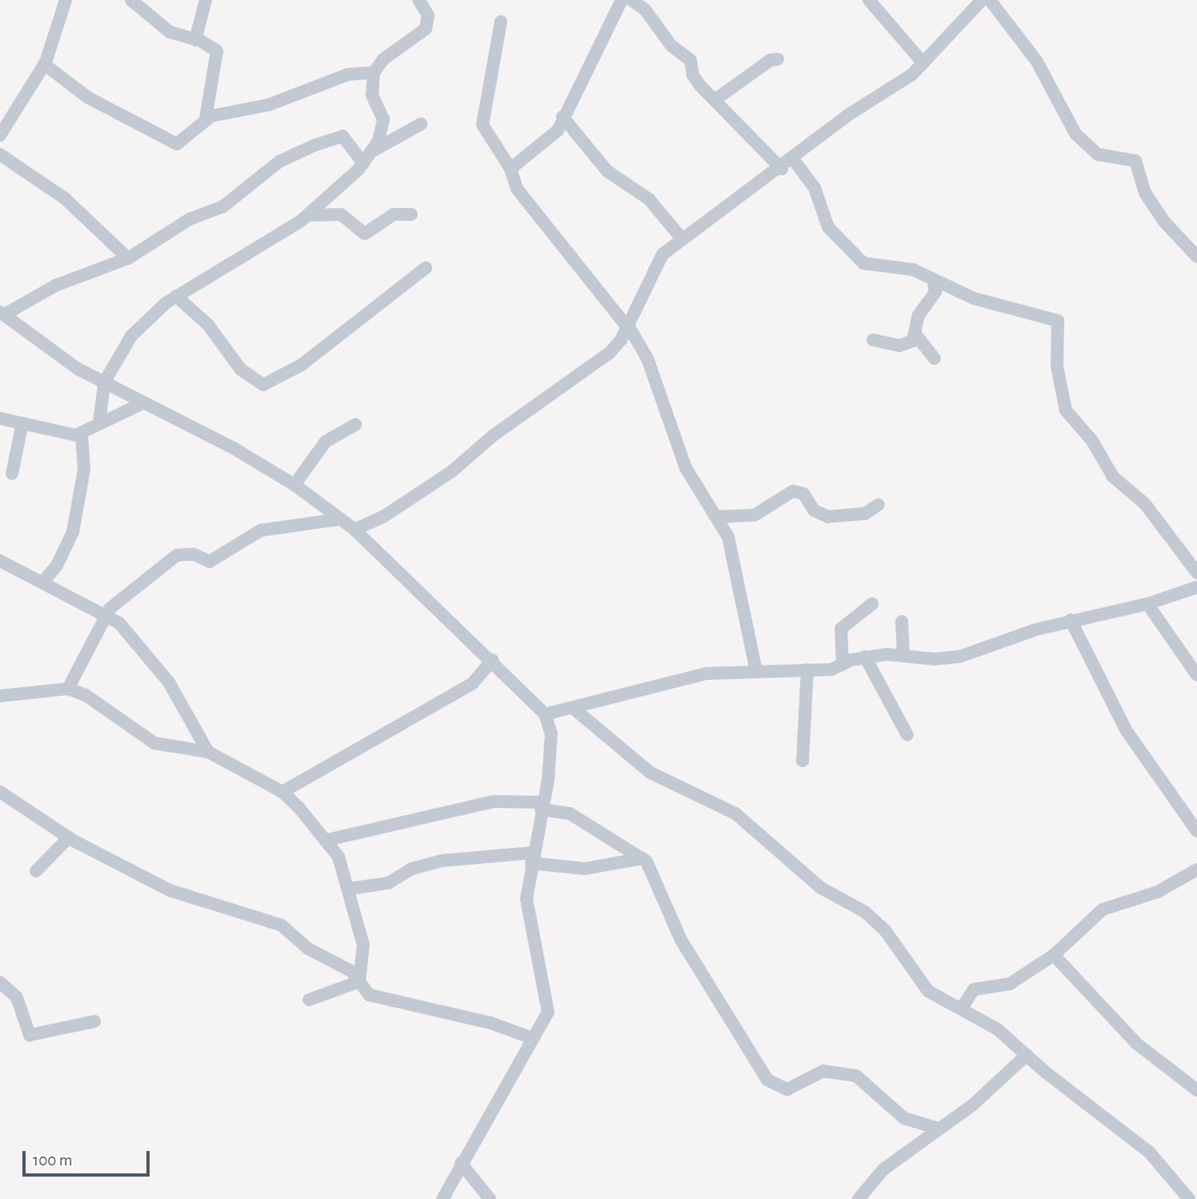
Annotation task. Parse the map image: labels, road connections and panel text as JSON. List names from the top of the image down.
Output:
{
  "scale_bar": "100 m"
}
